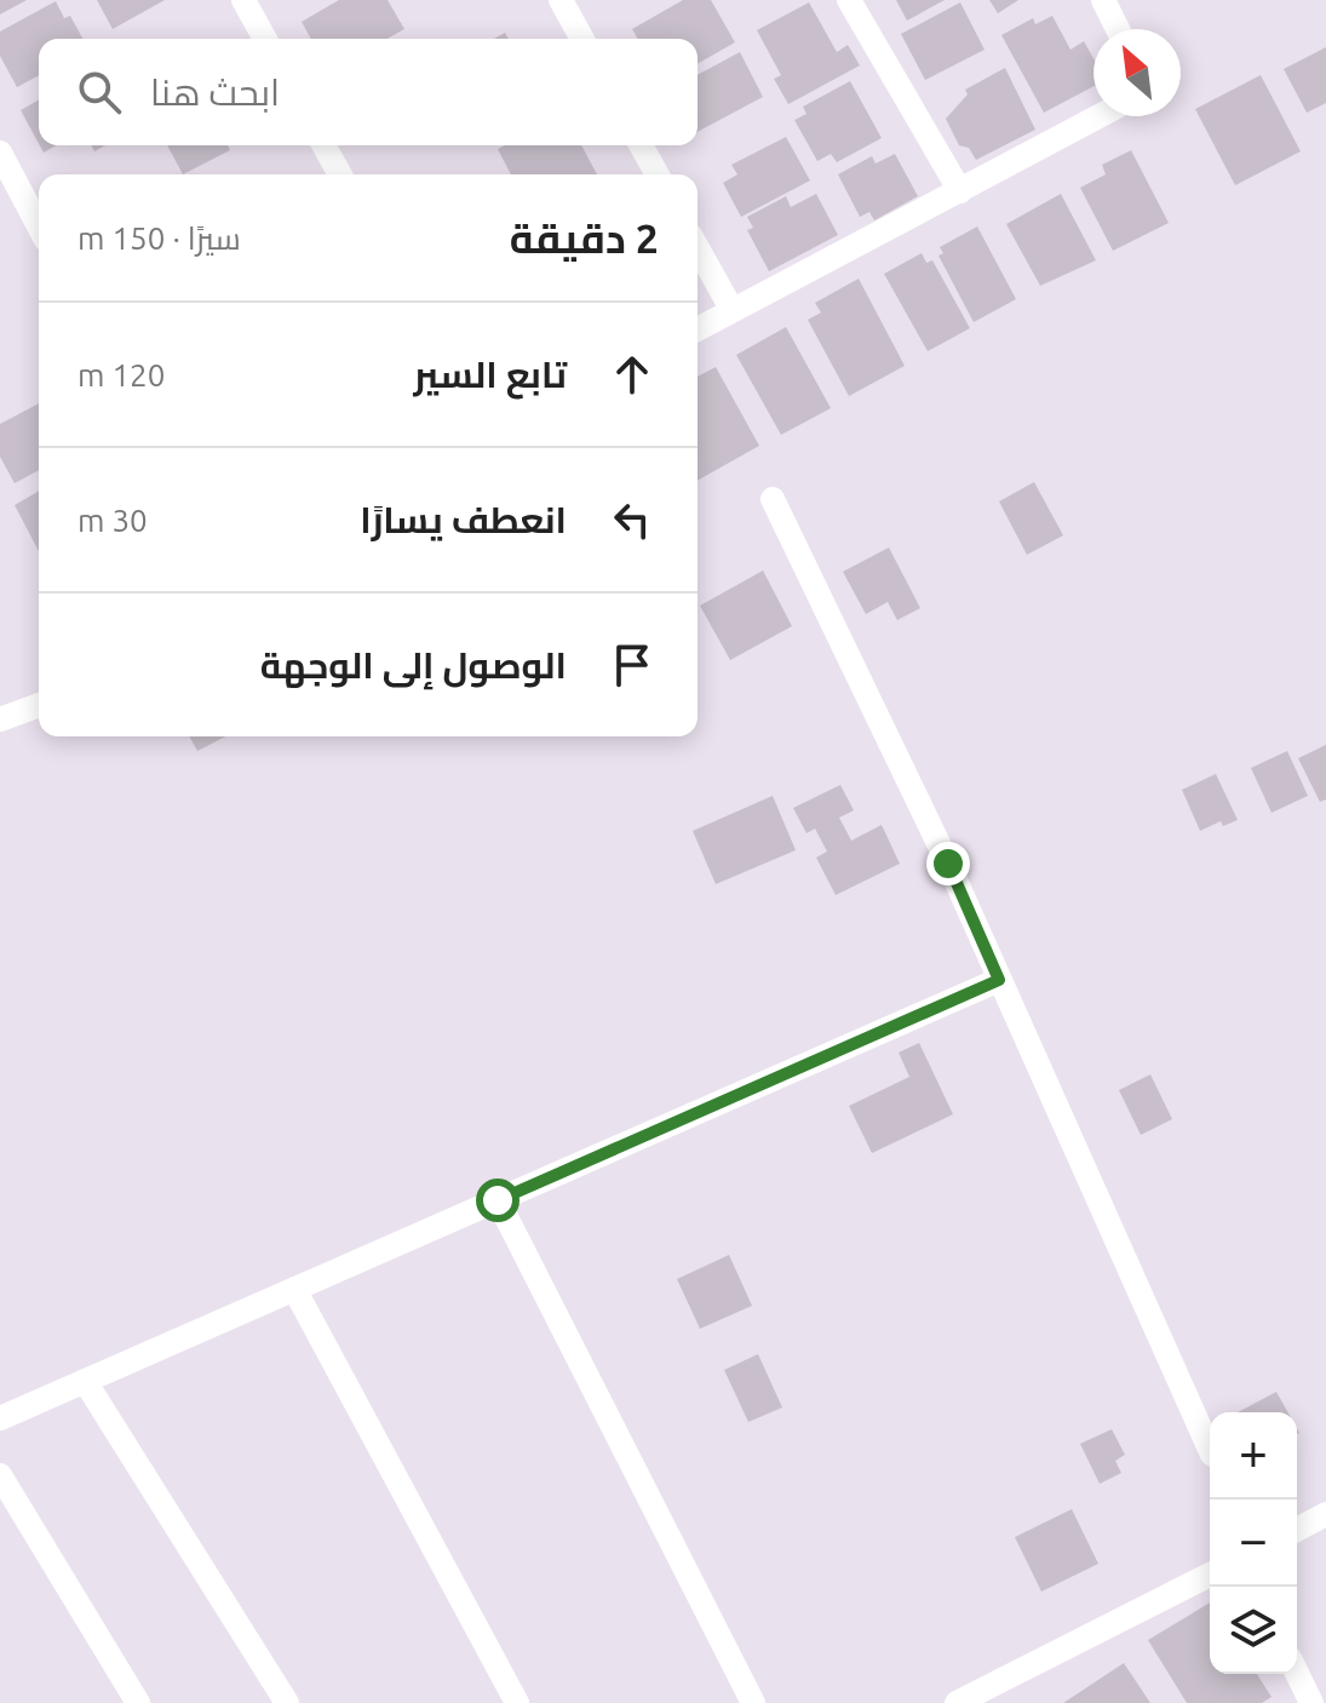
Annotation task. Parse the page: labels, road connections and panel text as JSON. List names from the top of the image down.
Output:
{
  "north": "top left",
  "page": {
    "search": "ابحث هنا",
    "heading": ["2 دقيقة", "سيرًا · 150 m"],
    "list": [
      ["تابع السير", "120 m"],
      ["انعطف يسارًا", "30 m"],
      "الوصول إلى الوجهة"
    ],
    "map_buttons": ["+", "−"]
  }
}
